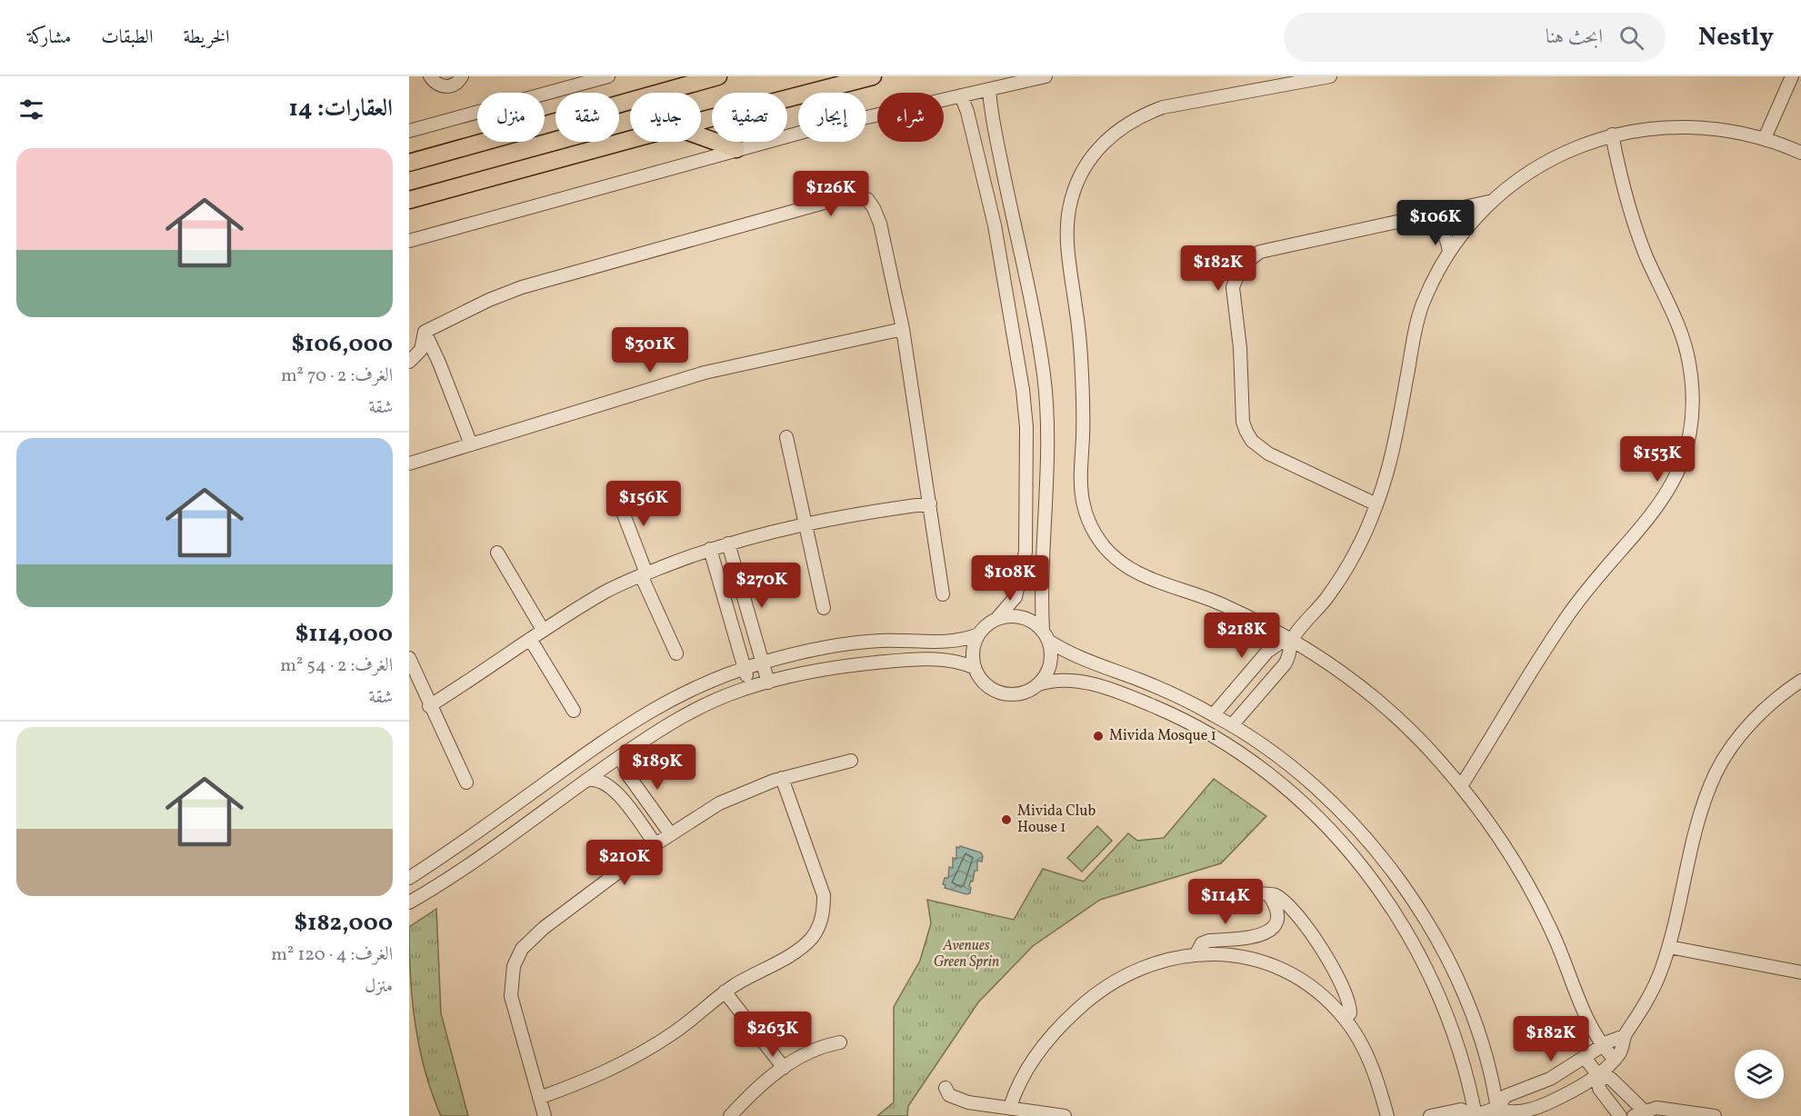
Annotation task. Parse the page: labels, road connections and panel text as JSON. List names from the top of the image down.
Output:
{
  "parks": ["Avenues Green Sprin"],
  "places": ["Mivida Mosque 1", "Mivida Club House 1"],
  "page": {
    "header": "Nestly",
    "search": "ابحث هنا",
    "nav": ["الخريطة", "الطبقات", "مشاركة"],
    "heading": "العقارات: 14",
    "chip": [
      "شراء",
      "إيجار",
      "تصفية",
      "جديد",
      "شقة",
      "منزل"
    ],
    "list": [
      {
        "name": "$106,000",
        "note": "الغرف: 2 · 70 m² · شقة"
      },
      {
        "name": "$114,000",
        "note": "الغرف: 2 · 54 m² · شقة"
      },
      {
        "name": "$182,000",
        "note": "الغرف: 4 · 120 m² · منزل"
      }
    ],
    "price": [
      "$126K",
      "$106K",
      "$182K",
      "$301K",
      "$153K",
      "$156K",
      "$108K",
      "$270K",
      "$218K",
      "$189K",
      "$210K",
      "$114K",
      "$263K",
      "$182K"
    ]
  }
}
